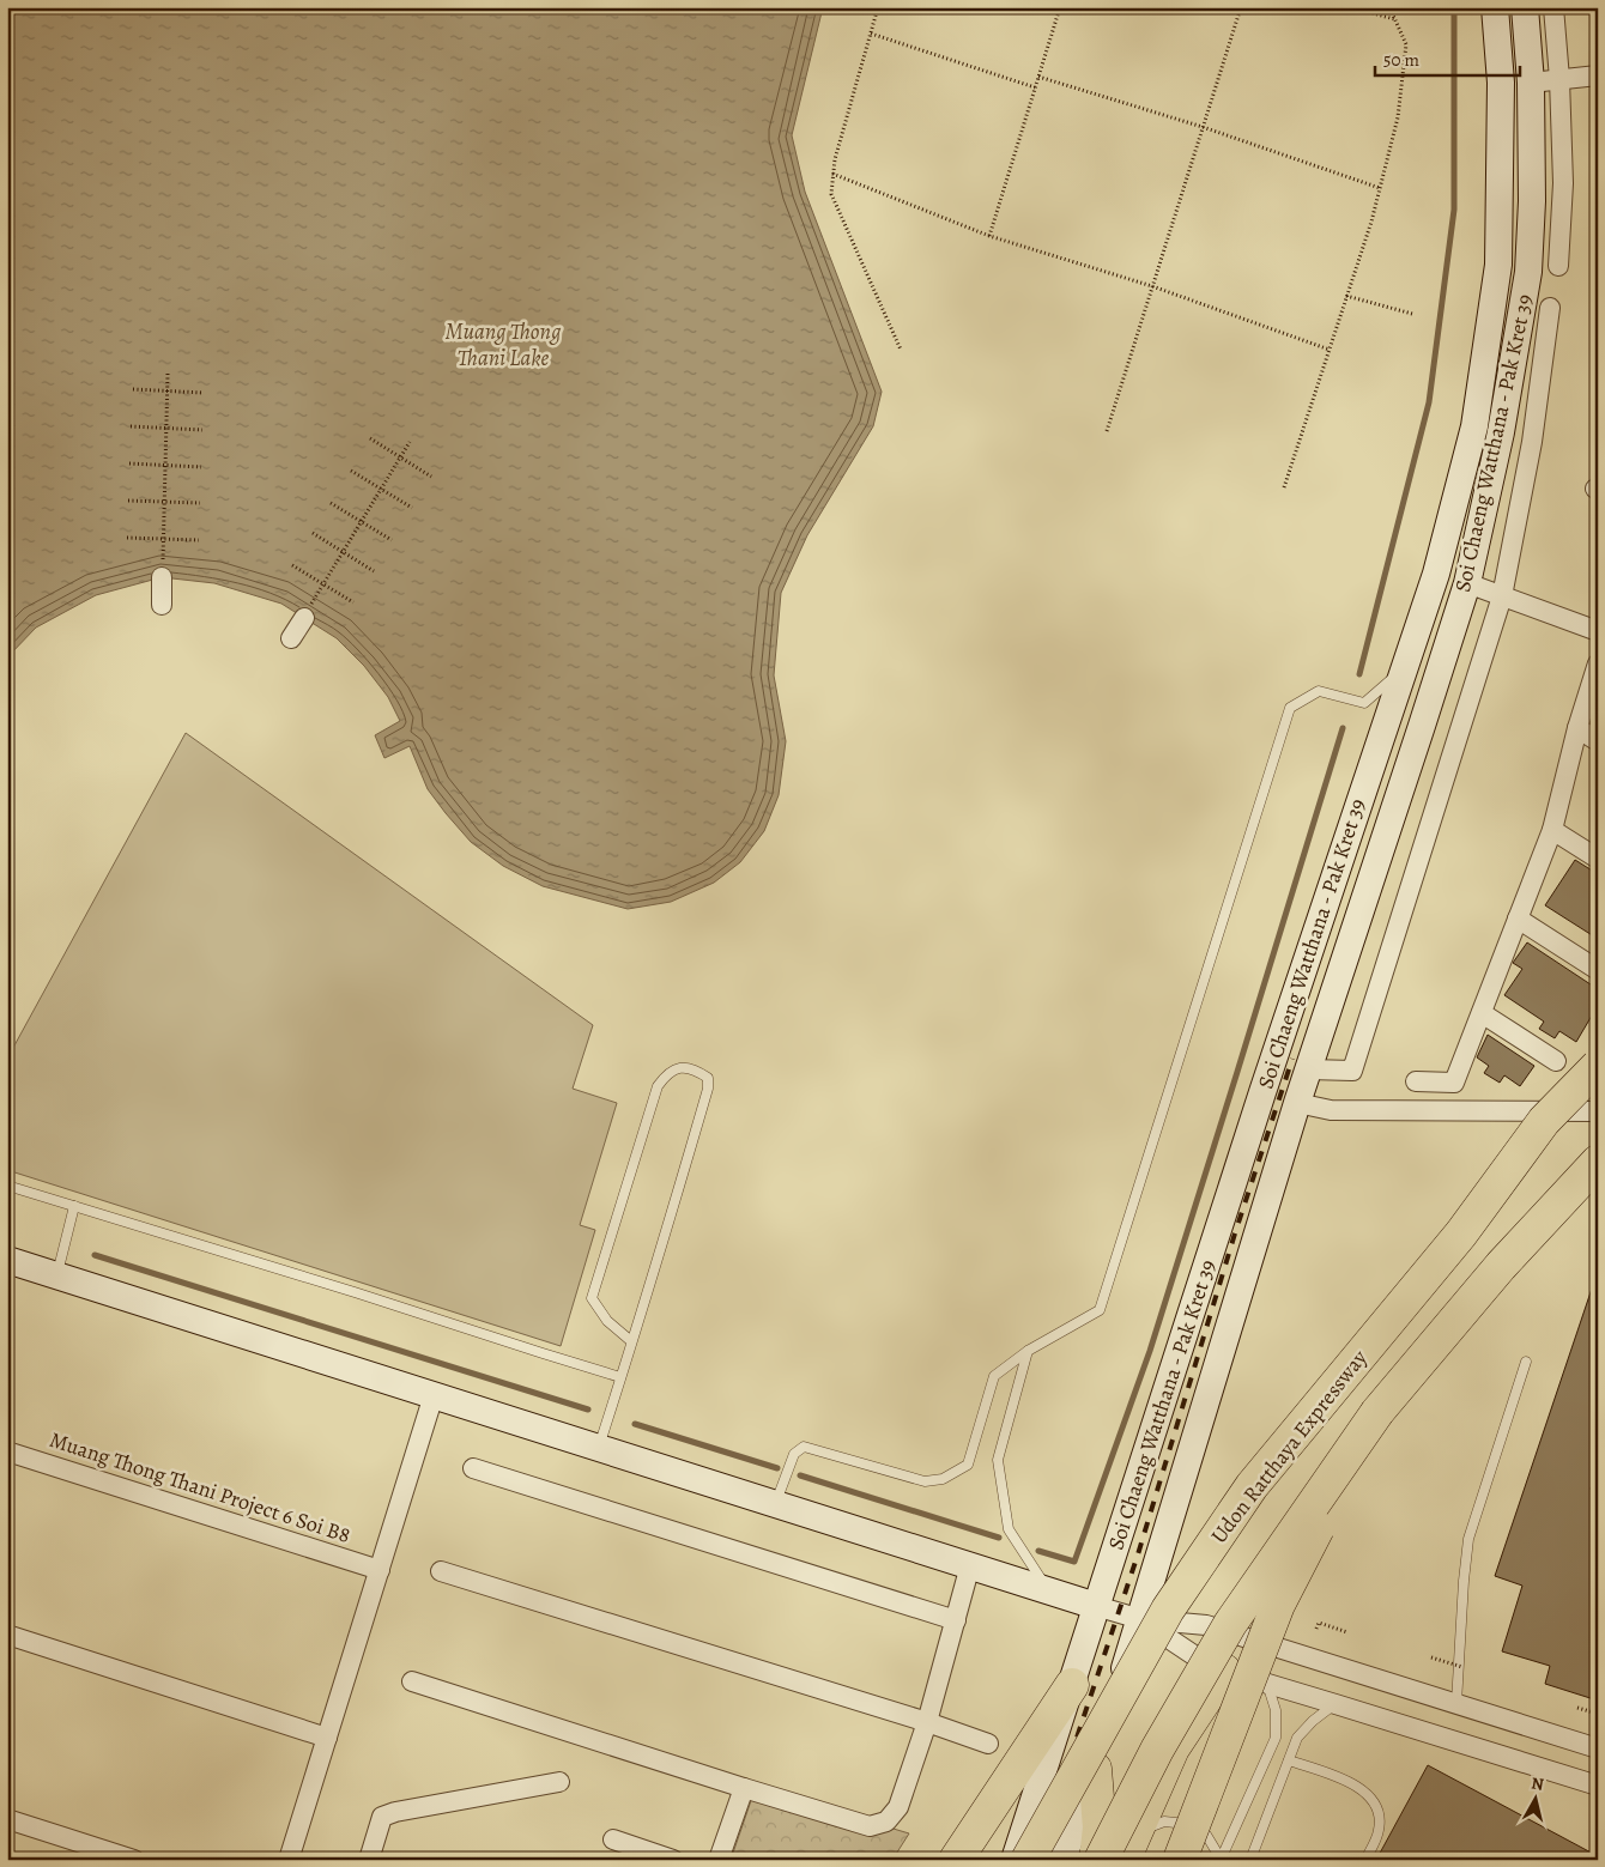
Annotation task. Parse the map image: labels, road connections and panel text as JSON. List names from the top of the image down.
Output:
{
  "streets": {
    "highway": ["Udon Ratthaya Expressway"],
    "main road": ["Soi Chaeng Watthana - Pak Kret 39"],
    "street": ["Muang Thong Thani Project 6 Soi B8"]
  },
  "water": ["Muang Thong Thani Lake"],
  "scale_bar": "50 m",
  "north": "top"
}
